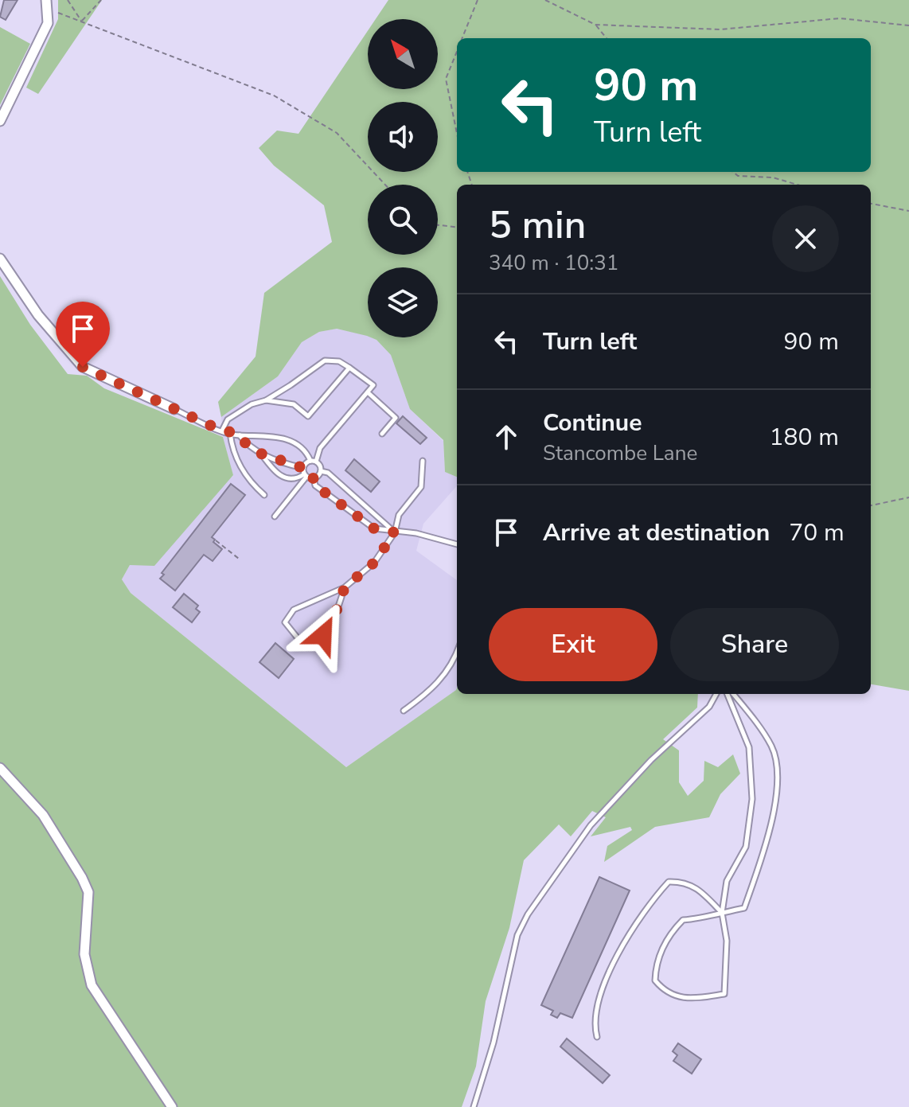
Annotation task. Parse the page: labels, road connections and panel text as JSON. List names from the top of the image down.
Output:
{
  "north": "top left",
  "page": {
    "turn": ["90 m", "Turn left"],
    "heading": ["5 min", "340 m · 10:31"],
    "list": [
      {
        "name": "Turn left",
        "value": "90 m"
      },
      {
        "name": "Continue",
        "note": "Stancombe Lane",
        "value": "180 m"
      },
      {
        "name": "Arrive at destination",
        "value": "70 m"
      }
    ],
    "buttons": ["Exit", "Share"]
  }
}
